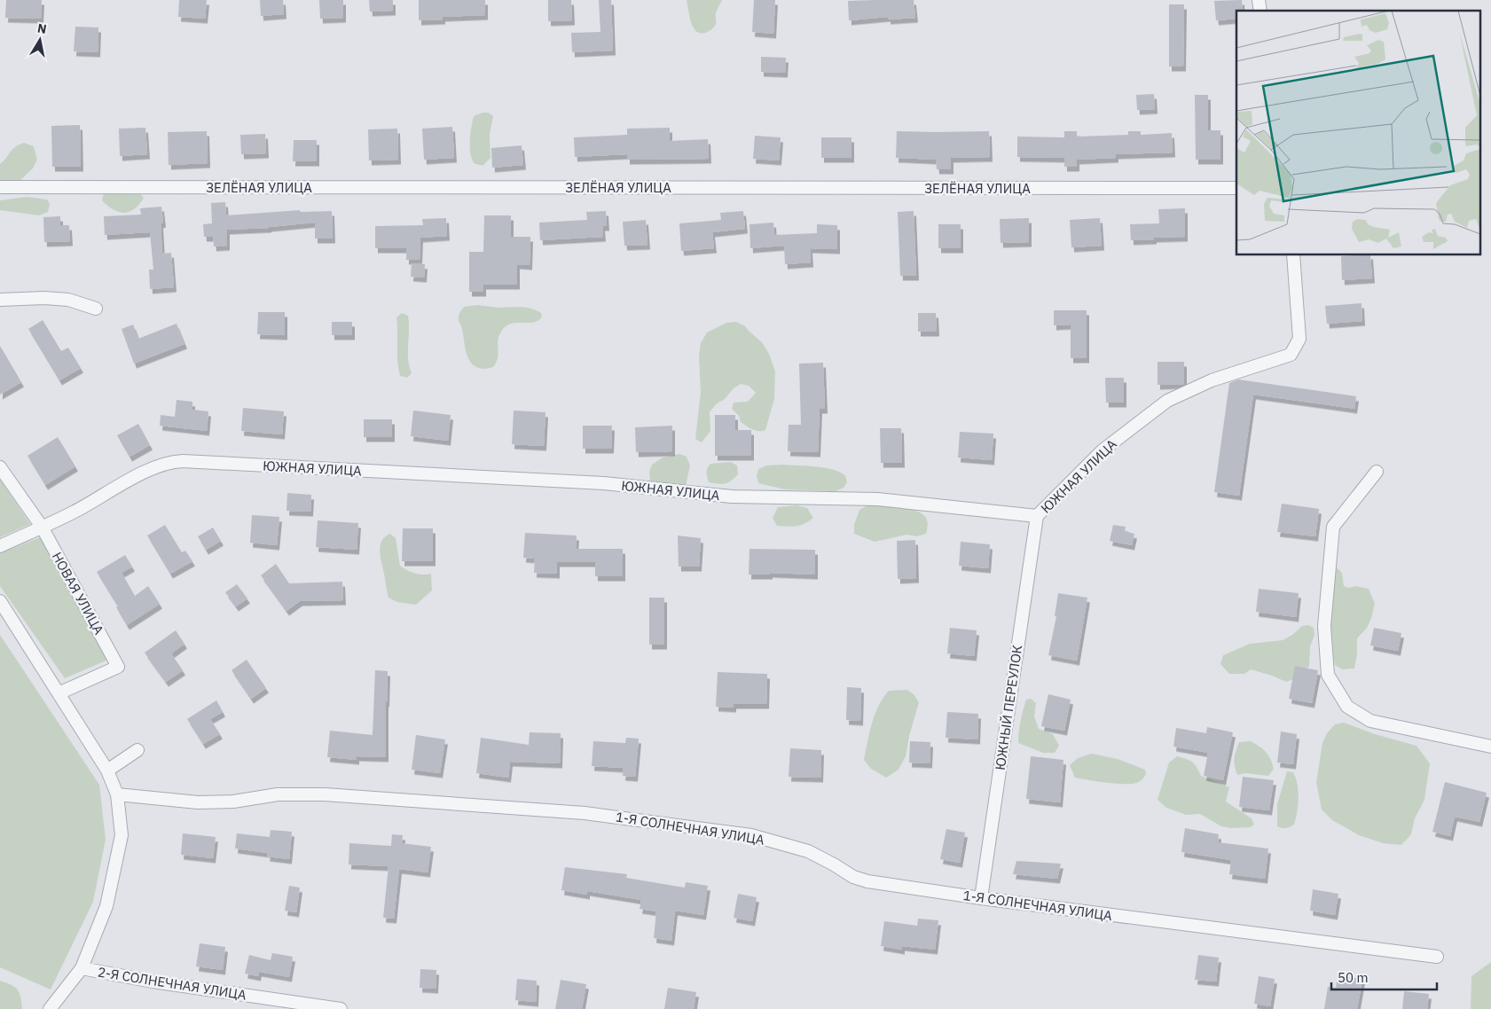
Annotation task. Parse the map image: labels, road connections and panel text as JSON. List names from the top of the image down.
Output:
{
  "streets": {
    "street": [
      "ЗЕЛЁНАЯ УЛИЦА",
      "ЮЖНАЯ УЛИЦА",
      "НОВАЯ УЛИЦА",
      "ЮЖНЫЙ ПЕРЕУЛОК",
      "1-Я СОЛНЕЧНАЯ УЛИЦА",
      "2-Я СОЛНЕЧНАЯ УЛИЦА"
    ]
  },
  "crossings": [
    ["ЮЖНАЯ УЛИЦА", "НОВАЯ УЛИЦА"],
    ["ЮЖНАЯ УЛИЦА", "ЮЖНЫЙ ПЕРЕУЛОК"],
    ["ЮЖНЫЙ ПЕРЕУЛОК", "1-Я СОЛНЕЧНАЯ УЛИЦА"]
  ],
  "scale_bar": "50 m",
  "north": "top"
}
